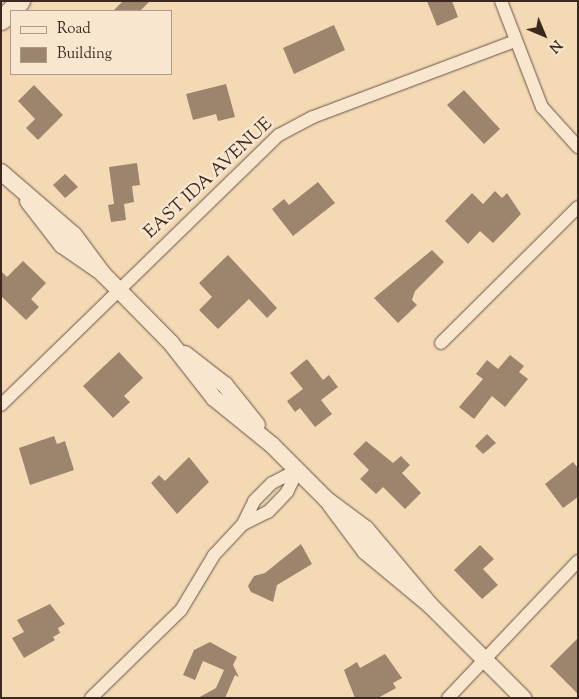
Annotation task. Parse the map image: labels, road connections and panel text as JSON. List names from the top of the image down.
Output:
{
  "streets": {
    "street": ["EAST IDA AVENUE"]
  },
  "legend": ["Road", "Building"],
  "north": "bottom right"
}
